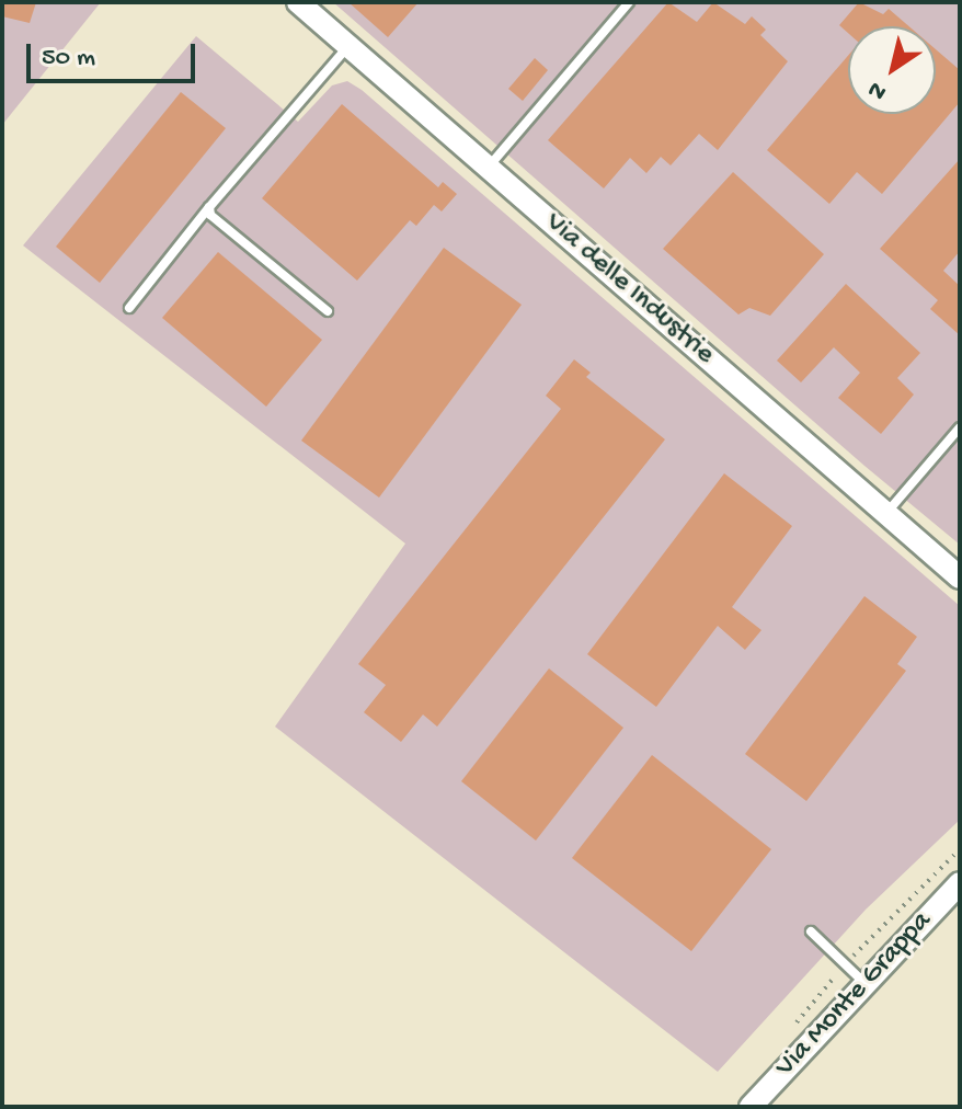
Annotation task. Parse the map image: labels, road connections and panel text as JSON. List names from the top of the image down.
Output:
{
  "streets": {
    "street": ["Via delle Industrie", "Via Monte Grappa"]
  },
  "scale_bar": "50 m",
  "north": "bottom left"
}
